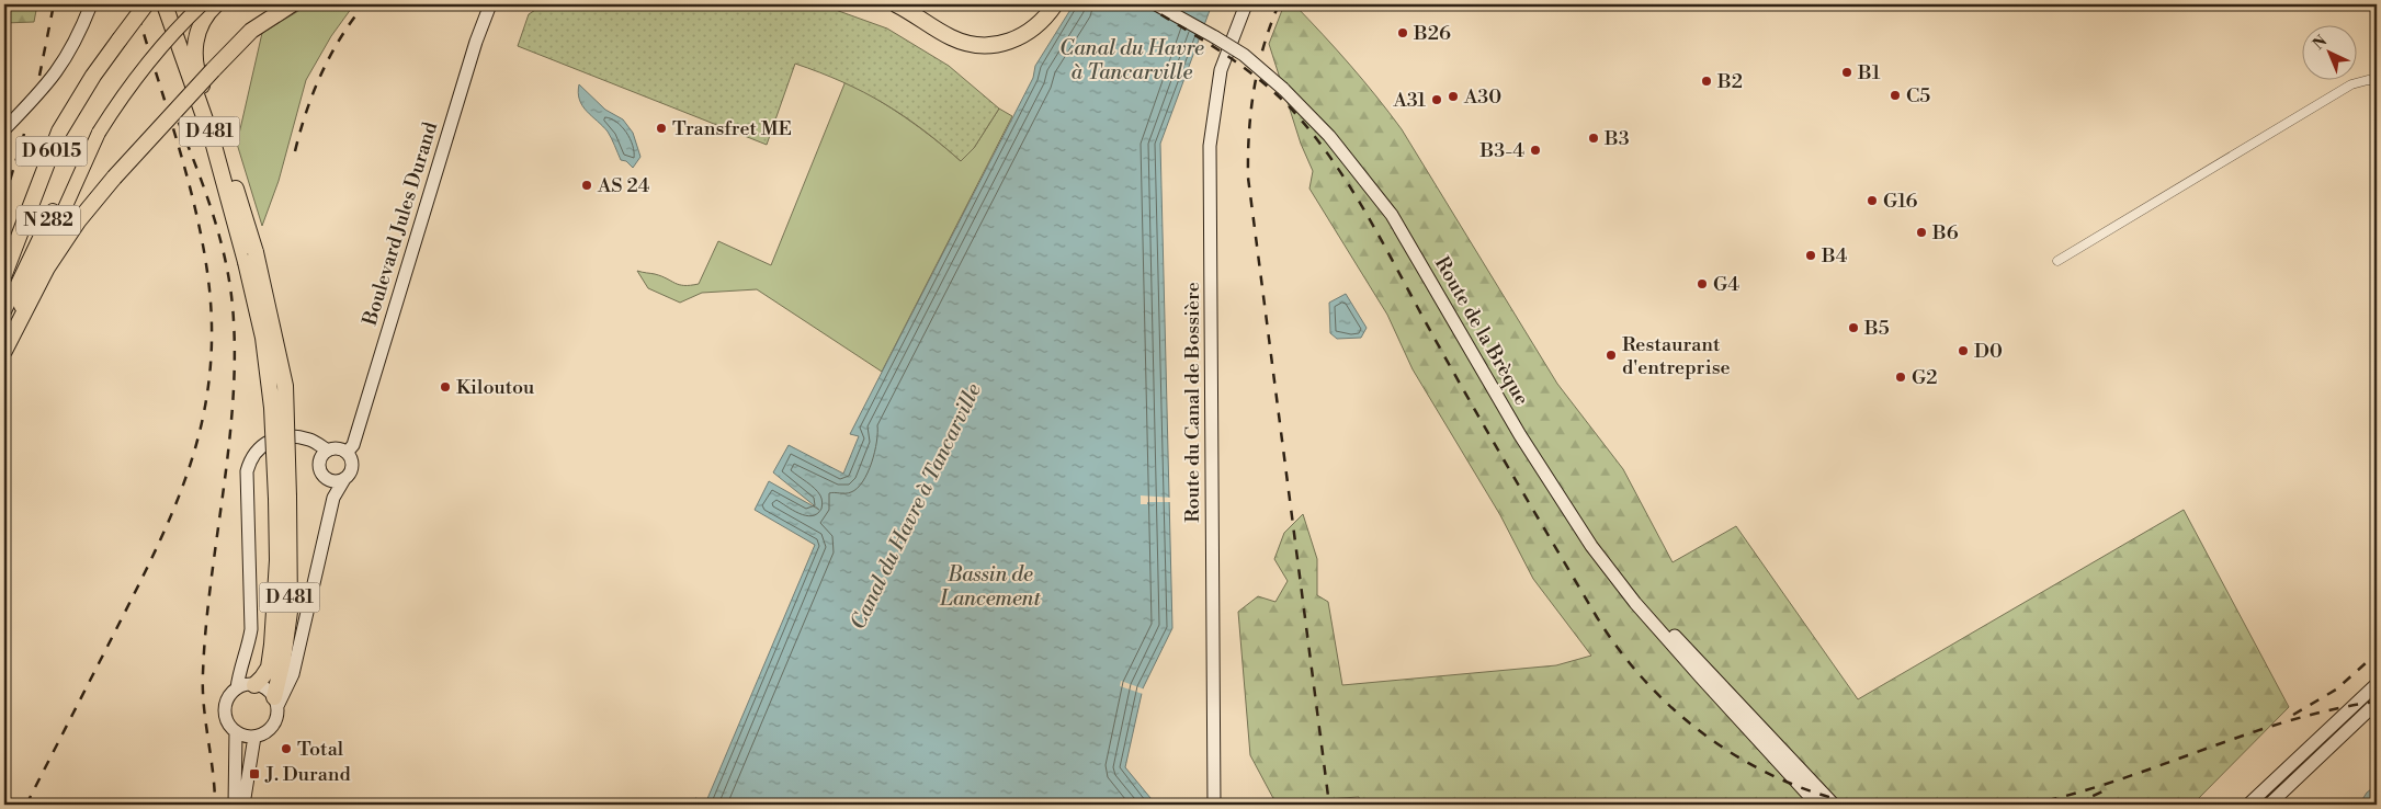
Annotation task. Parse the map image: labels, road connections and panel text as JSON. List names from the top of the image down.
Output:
{
  "streets": {
    "highway": ["D 481", "D 6015"],
    "main road": [
      "N 282",
      "Boulevard Jules Durand",
      "Route de la Brèque",
      "Route du Canal de Bossière"
    ]
  },
  "crossings": [
    ["D 6015", "N 282"]
  ],
  "water": ["Canal du Havre à Tancarville", "Bassin de Lancement"],
  "places": {
    "other": [
      "B26",
      "B1",
      "B2",
      "C5",
      "A30",
      "A31",
      "Transfret ME",
      "B3",
      "B3-4",
      "AS 24",
      "G16",
      "B6",
      "B4",
      "G4",
      "B5",
      "D0",
      "Restaurant d'entreprise",
      "G2",
      "Kiloutou",
      "Total"
    ],
    "transit": ["J. Durand"]
  },
  "north": "top left"
}
